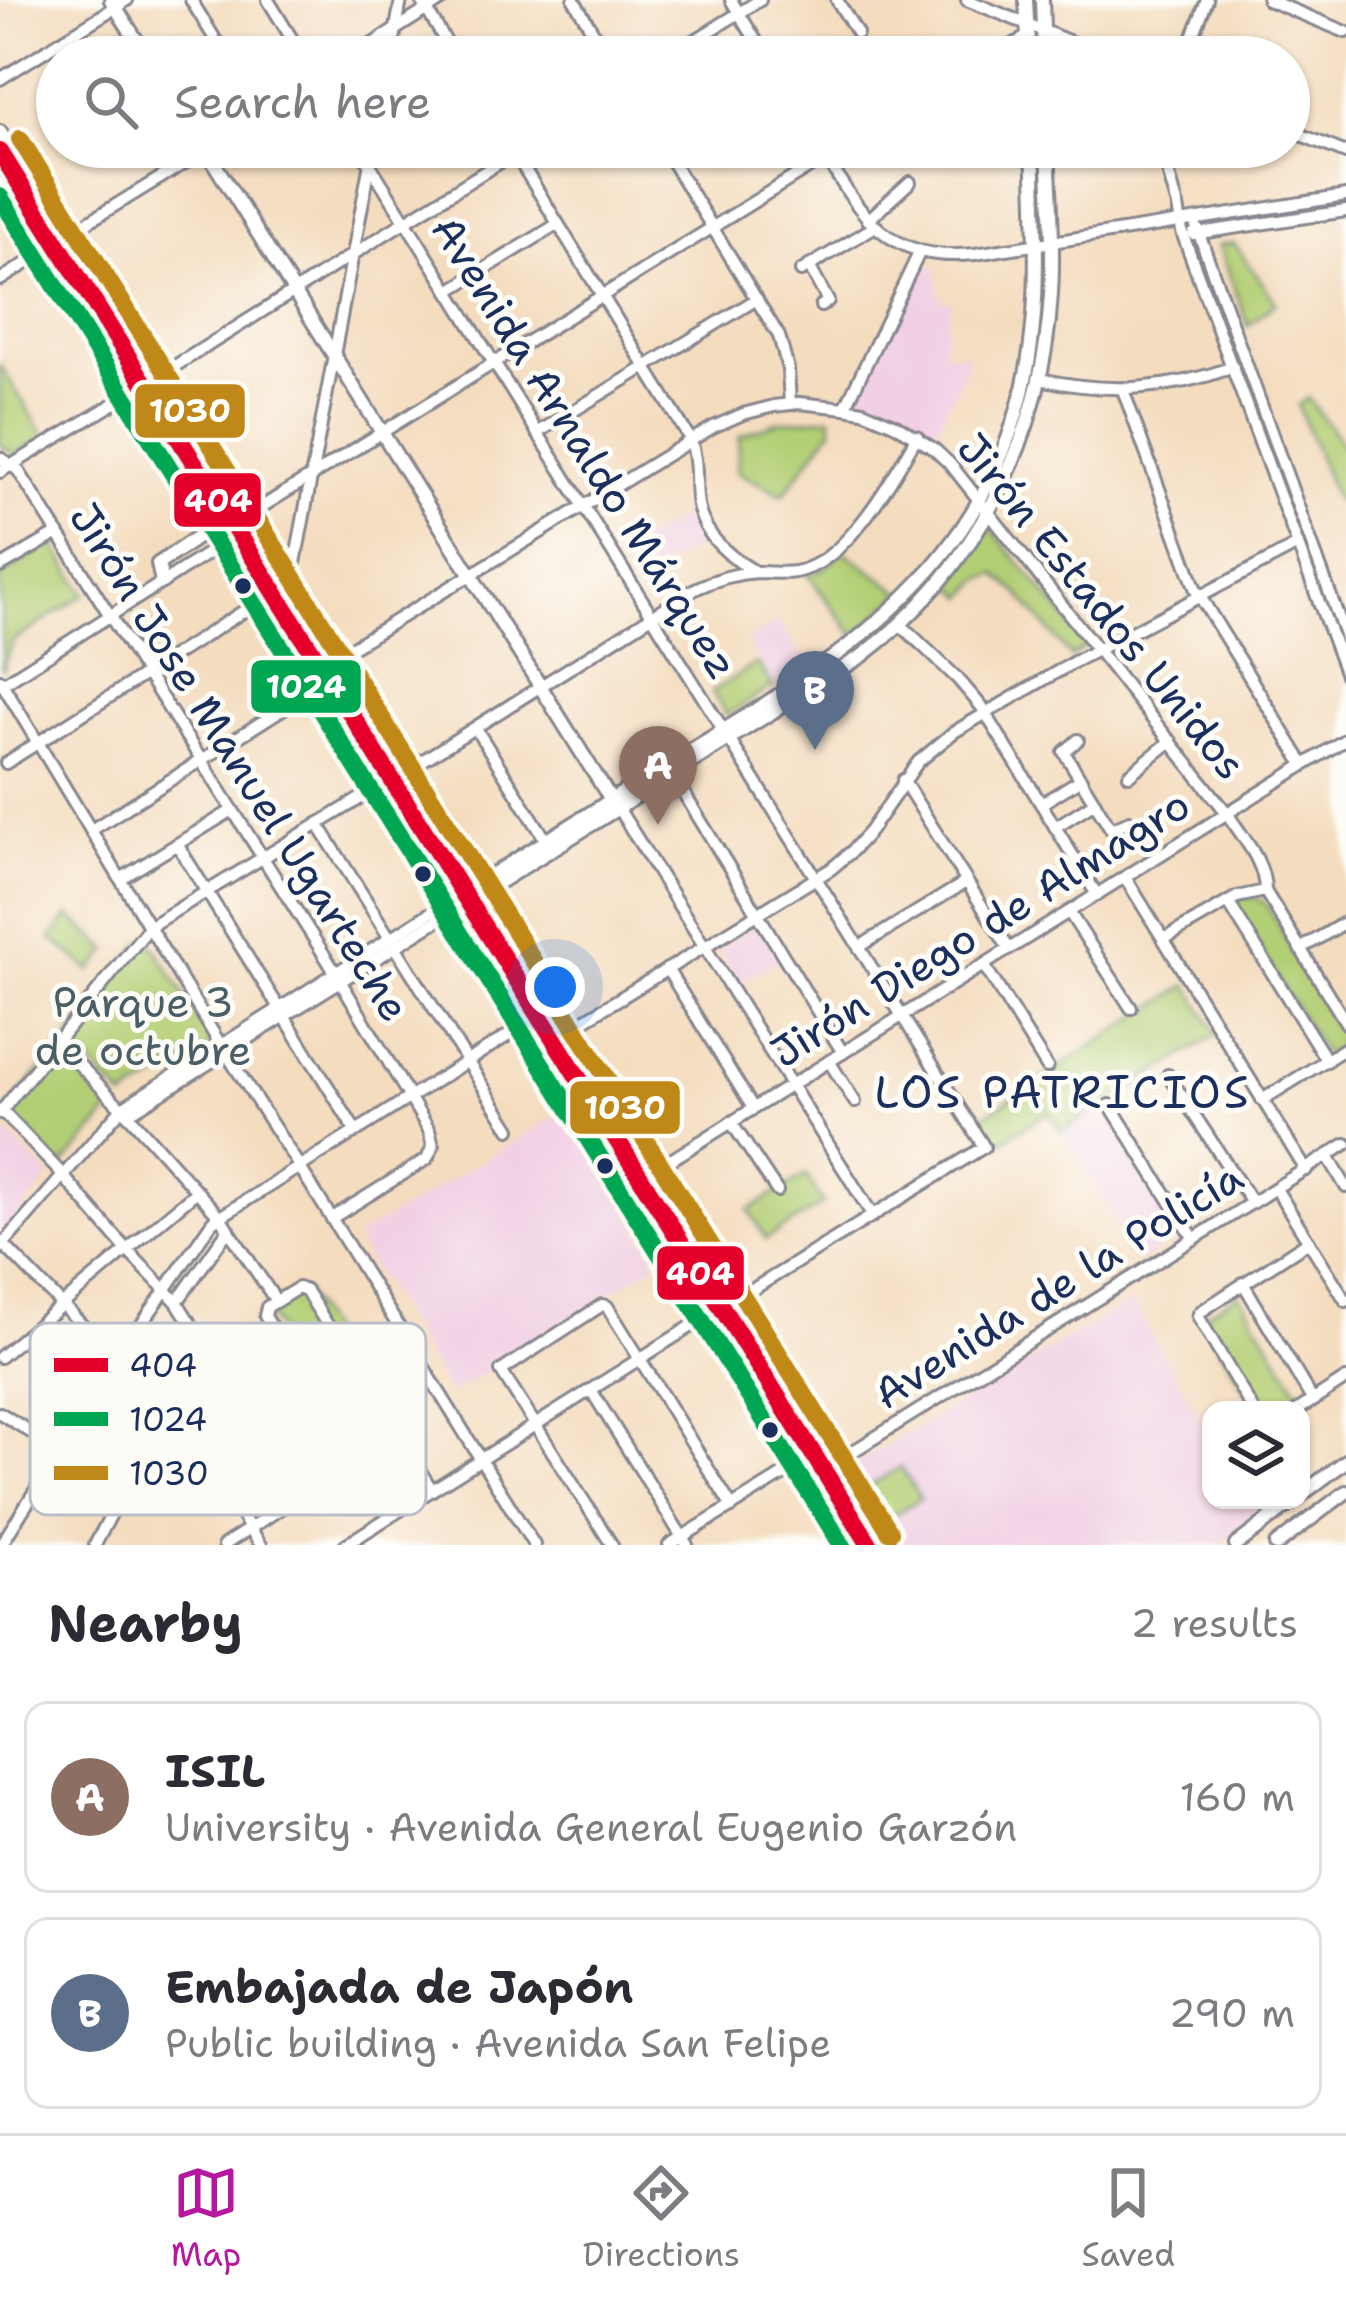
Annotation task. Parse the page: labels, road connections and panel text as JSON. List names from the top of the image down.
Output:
{
  "streets": {
    "street": [
      "Avenida Arnaldo Márquez",
      "Jirón Estados Unidos",
      "Jirón Jose Manuel Ugarteche",
      "Jirón Diego de Almagro",
      "Avenida de la Policía"
    ]
  },
  "crossings": [
    ["Avenida Arnaldo Márquez", "Jirón Estados Unidos"],
    ["Avenida Arnaldo Márquez", "Jirón Diego de Almagro"],
    ["Jirón Estados Unidos", "Jirón Diego de Almagro"]
  ],
  "districts": ["LOS PATRICIOS"],
  "parks": ["Parque 3 de octubre"],
  "lines": ["transit line 1030", "transit line 404", "transit line 1024"],
  "legend": ["404", "1024", "1030"],
  "page": {
    "search": "Search here",
    "pins": ["B", "A"],
    "heading": ["Nearby", "2 results"],
    "list": [
      {
        "mark": "A",
        "name": "ISIL",
        "note": "University · Avenida General Eugenio Garzón",
        "value": "160 m"
      },
      {
        "mark": "B",
        "name": "Embajada de Japón",
        "note": "Public building · Avenida San Felipe",
        "value": "290 m"
      }
    ],
    "nav": ["Map", "Directions", "Saved"]
  }
}
